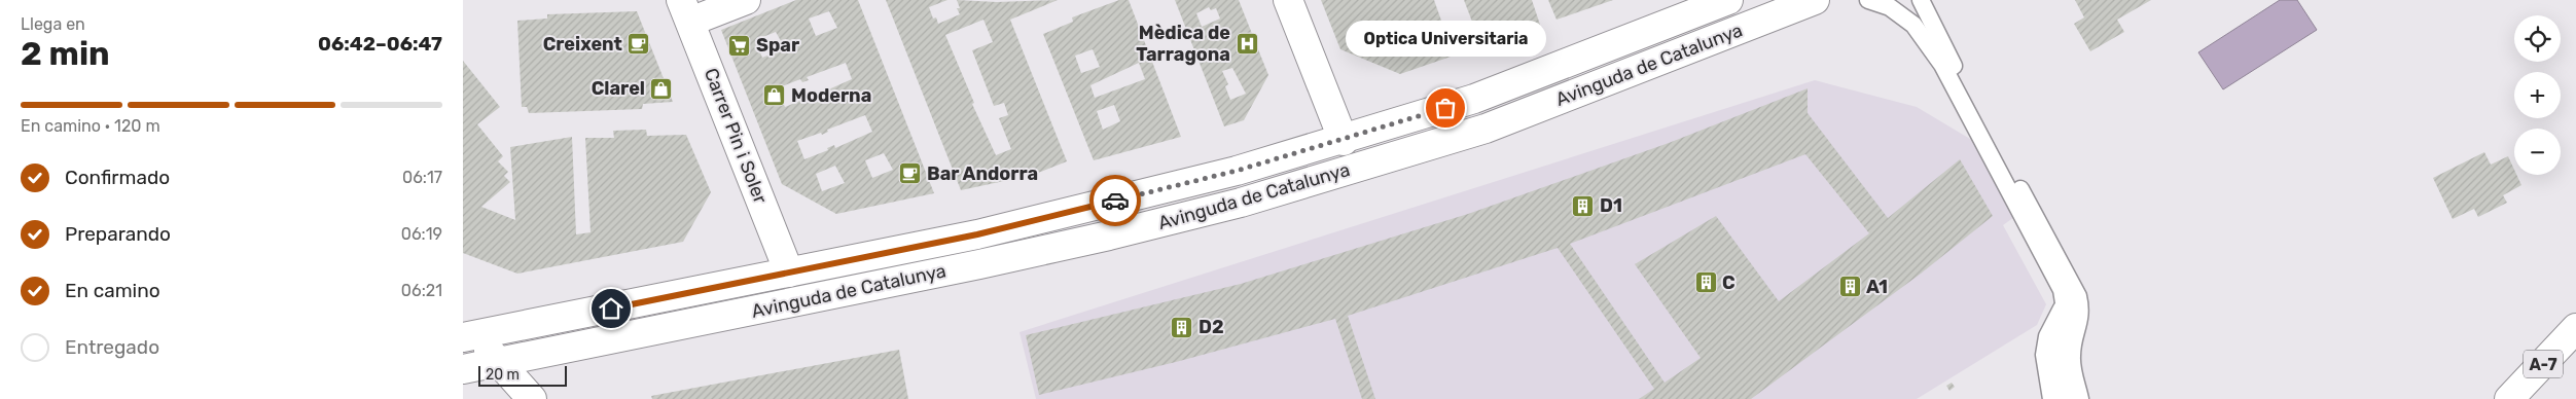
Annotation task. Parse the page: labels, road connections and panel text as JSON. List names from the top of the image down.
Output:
{
  "streets": {
    "main road": ["Avinguda de Catalunya", "Carrer Pin i Soler", "A-7"]
  },
  "crossings": [
    ["Avinguda de Catalunya", "Carrer Pin i Soler"]
  ],
  "places": {
    "hospital": ["Mèdica de Tarragona"],
    "cafe": ["Creixent", "Bar Andorra"],
    "supermarket": ["Spar"],
    "shop": ["Clarel", "Moderna"],
    "other": ["Optica Universitaria"],
    "building": [
      "D1",
      "C",
      "A1",
      "D2"
    ]
  },
  "scale_bar": "20 m",
  "page": {
    "heading": ["2 min", "Llega en", "06:42–06:47"],
    "map_buttons": ["+", "−"],
    "bubble": "Optica Universitaria",
    "bar": "En camino · 120 m",
    "list": [
      ["Confirmado", "06:17"],
      ["Preparando", "06:19"],
      ["En camino", "06:21"],
      "Entregado"
    ],
    "scale": "20 m"
  }
}
